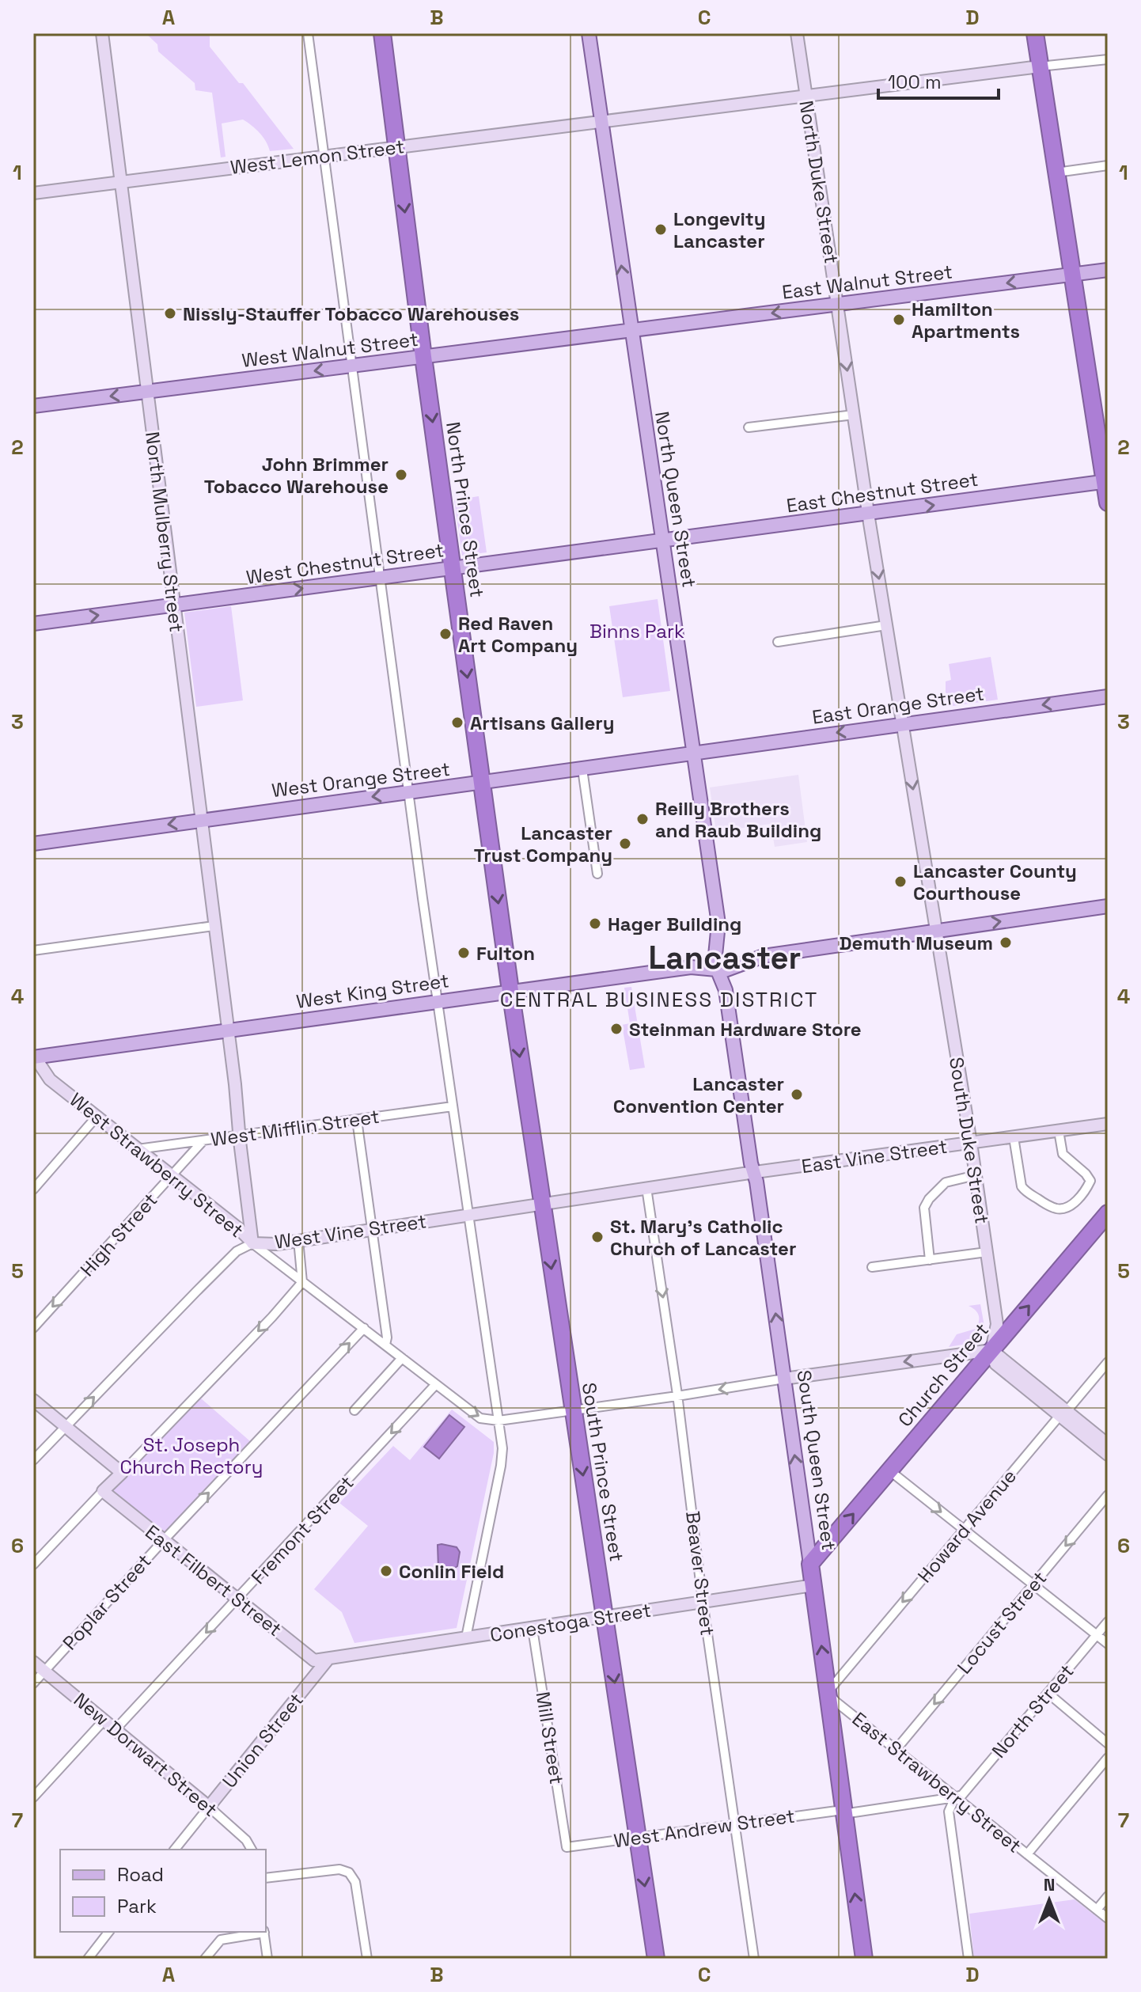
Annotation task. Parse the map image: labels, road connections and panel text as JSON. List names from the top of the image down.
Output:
{
  "streets": {
    "highway": [
      "North Prince Street",
      "Church Street",
      "South Queen Street",
      "South Prince Street"
    ],
    "main road": [
      "East Walnut Street",
      "West Walnut Street",
      "East Chestnut Street",
      "North Queen Street",
      "West Chestnut Street",
      "East Orange Street",
      "West Orange Street",
      "West King Street"
    ],
    "street": [
      "West Lemon Street",
      "North Duke Street",
      "North Mulberry Street",
      "West Mifflin Street",
      "South Duke Street",
      "East Vine Street",
      "West Strawberry Street",
      "West Vine Street",
      "High Street",
      "Howard Avenue",
      "Fremont Street",
      "Beaver Street",
      "East Filbert Street",
      "Poplar Street",
      "Conestoga Street",
      "Locust Street",
      "North Street",
      "Mill Street",
      "Union Street",
      "New Dorwart Street",
      "East Strawberry Street",
      "West Andrew Street"
    ]
  },
  "crossings": [
    ["West Lemon Street", "North Duke Street"],
    ["West Lemon Street", "North Queen Street"],
    ["West Lemon Street", "North Prince Street"],
    ["West Lemon Street", "North Mulberry Street"],
    ["North Duke Street", "East Walnut Street"],
    ["North Duke Street", "East Chestnut Street"],
    ["North Duke Street", "East Orange Street"],
    ["North Duke Street", "South Duke Street"],
    ["East Walnut Street", "West Walnut Street"],
    ["East Walnut Street", "North Queen Street"],
    ["West Walnut Street", "North Queen Street"],
    ["West Walnut Street", "North Prince Street"],
    ["West Walnut Street", "North Mulberry Street"],
    ["East Chestnut Street", "North Queen Street"],
    ["East Chestnut Street", "West Chestnut Street"],
    ["North Queen Street", "West Chestnut Street"],
    ["North Queen Street", "East Orange Street"],
    ["North Queen Street", "West Orange Street"],
    ["North Queen Street", "West King Street"],
    ["North Queen Street", "South Queen Street"],
    ["North Prince Street", "West Chestnut Street"],
    ["North Prince Street", "West Orange Street"],
    ["North Prince Street", "West King Street"],
    ["North Prince Street", "South Prince Street"],
    ["North Mulberry Street", "West Chestnut Street"],
    ["North Mulberry Street", "West Orange Street"],
    ["North Mulberry Street", "West King Street"],
    ["North Mulberry Street", "West Mifflin Street"],
    ["North Mulberry Street", "West Strawberry Street"],
    ["North Mulberry Street", "West Vine Street"],
    ["East Orange Street", "West Orange Street"],
    ["West King Street", "West Strawberry Street"],
    ["West King Street", "South Queen Street"],
    ["West King Street", "South Prince Street"],
    ["West Mifflin Street", "West Strawberry Street"],
    ["West Mifflin Street", "High Street"],
    ["South Duke Street", "East Vine Street"],
    ["South Duke Street", "Church Street"],
    ["East Vine Street", "West Vine Street"],
    ["East Vine Street", "South Queen Street"],
    ["West Strawberry Street", "West Vine Street"],
    ["West Strawberry Street", "High Street"],
    ["West Strawberry Street", "Fremont Street"],
    ["West Strawberry Street", "Poplar Street"],
    ["West Vine Street", "South Queen Street"],
    ["West Vine Street", "South Prince Street"],
    ["West Vine Street", "Beaver Street"],
    ["Church Street", "South Queen Street"],
    ["South Queen Street", "Howard Avenue"],
    ["South Queen Street", "Conestoga Street"],
    ["South Queen Street", "East Strawberry Street"],
    ["South Queen Street", "West Andrew Street"],
    ["South Prince Street", "Conestoga Street"],
    ["South Prince Street", "West Andrew Street"],
    ["Howard Avenue", "East Strawberry Street"],
    ["Fremont Street", "East Filbert Street"],
    ["Fremont Street", "New Dorwart Street"],
    ["Beaver Street", "Conestoga Street"],
    ["Beaver Street", "West Andrew Street"],
    ["East Filbert Street", "Poplar Street"],
    ["East Filbert Street", "Conestoga Street"],
    ["East Filbert Street", "Union Street"],
    ["Poplar Street", "New Dorwart Street"],
    ["Conestoga Street", "Mill Street"],
    ["Conestoga Street", "Union Street"],
    ["Locust Street", "East Strawberry Street"],
    ["North Street", "East Strawberry Street"],
    ["North Street", "West Andrew Street"],
    ["Mill Street", "West Andrew Street"],
    ["Union Street", "New Dorwart Street"],
    ["East Strawberry Street", "West Andrew Street"]
  ],
  "one_way": [
    "North Duke Street",
    "East Walnut Street",
    "West Walnut Street",
    "East Chestnut Street",
    "North Prince Street",
    "West Chestnut Street",
    "East Orange Street",
    "West Orange Street",
    "High Street",
    "Church Street",
    "South Queen Street",
    "South Prince Street",
    "Howard Avenue",
    "Fremont Street",
    "Poplar Street",
    "Locust Street"
  ],
  "districts": ["Lancaster", "CENTRAL BUSINESS DISTRICT"],
  "parks": ["Binns Park", "St. Joseph Church Rectory"],
  "places": [
    "Longevity Lancaster",
    "Nissly-Stauffer Tobacco Warehouses",
    "Hamilton Apartments",
    "John Brimmer Tobacco Warehouse",
    "Red Raven Art Company",
    "Artisans Gallery",
    "Reilly Brothers and Raub Building",
    "Lancaster Trust Company",
    "Lancaster County Courthouse",
    "Hager Building",
    "Demuth Museum",
    "Fulton",
    "Steinman Hardware Store",
    "Lancaster Convention Center",
    "St. Mary's Catholic Church of Lancaster",
    "Conlin Field"
  ],
  "legend": ["Road", "Park"],
  "scale_bar": "100 m",
  "north": "top",
  "grid": {
    "columns": [
      "A",
      "B",
      "C",
      "D"
    ],
    "rows": [
      "1",
      "2",
      "3",
      "4",
      "5",
      "6",
      "7"
    ]
  }
}
